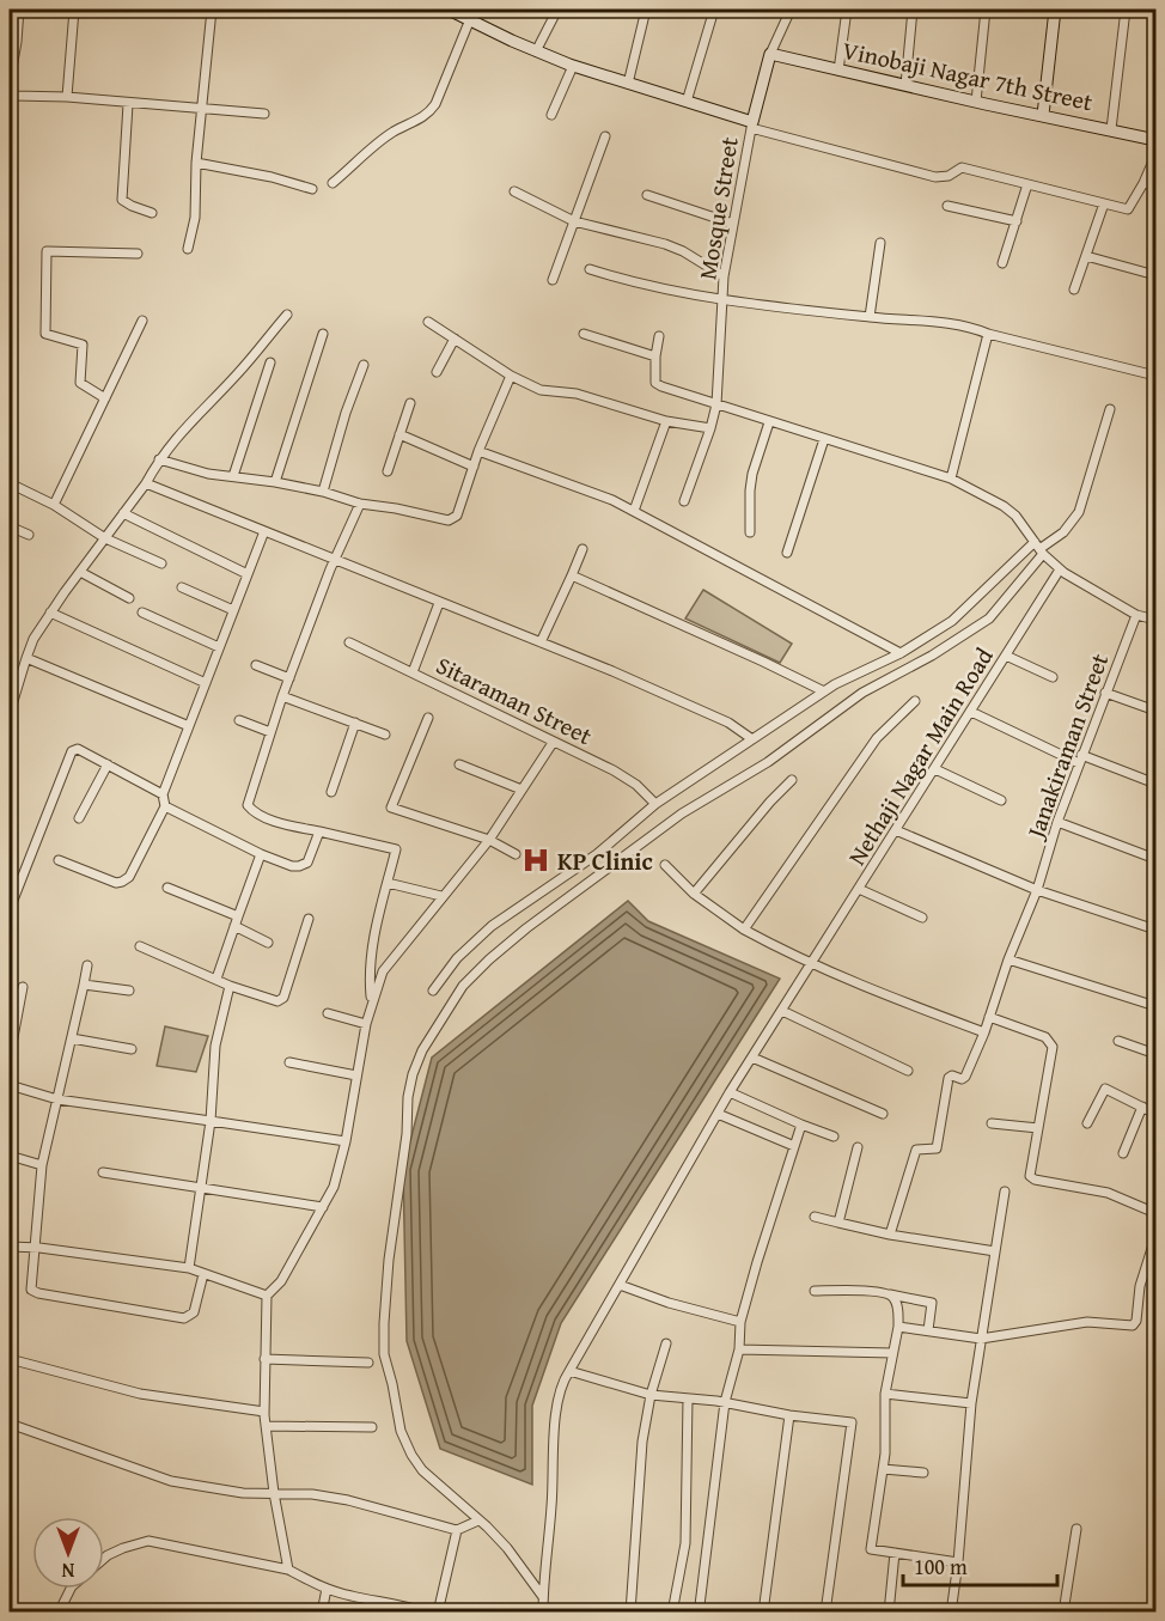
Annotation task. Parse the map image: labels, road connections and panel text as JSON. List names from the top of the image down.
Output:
{
  "streets": {
    "street": [
      "Vinobaji Nagar 7th Street",
      "Mosque Street",
      "Sitaraman Street",
      "Janakiraman Street",
      "Nethaji Nagar Main Road"
    ]
  },
  "places": {
    "hospital": ["KP Clinic"]
  },
  "scale_bar": "100 m",
  "north": "bottom"
}
